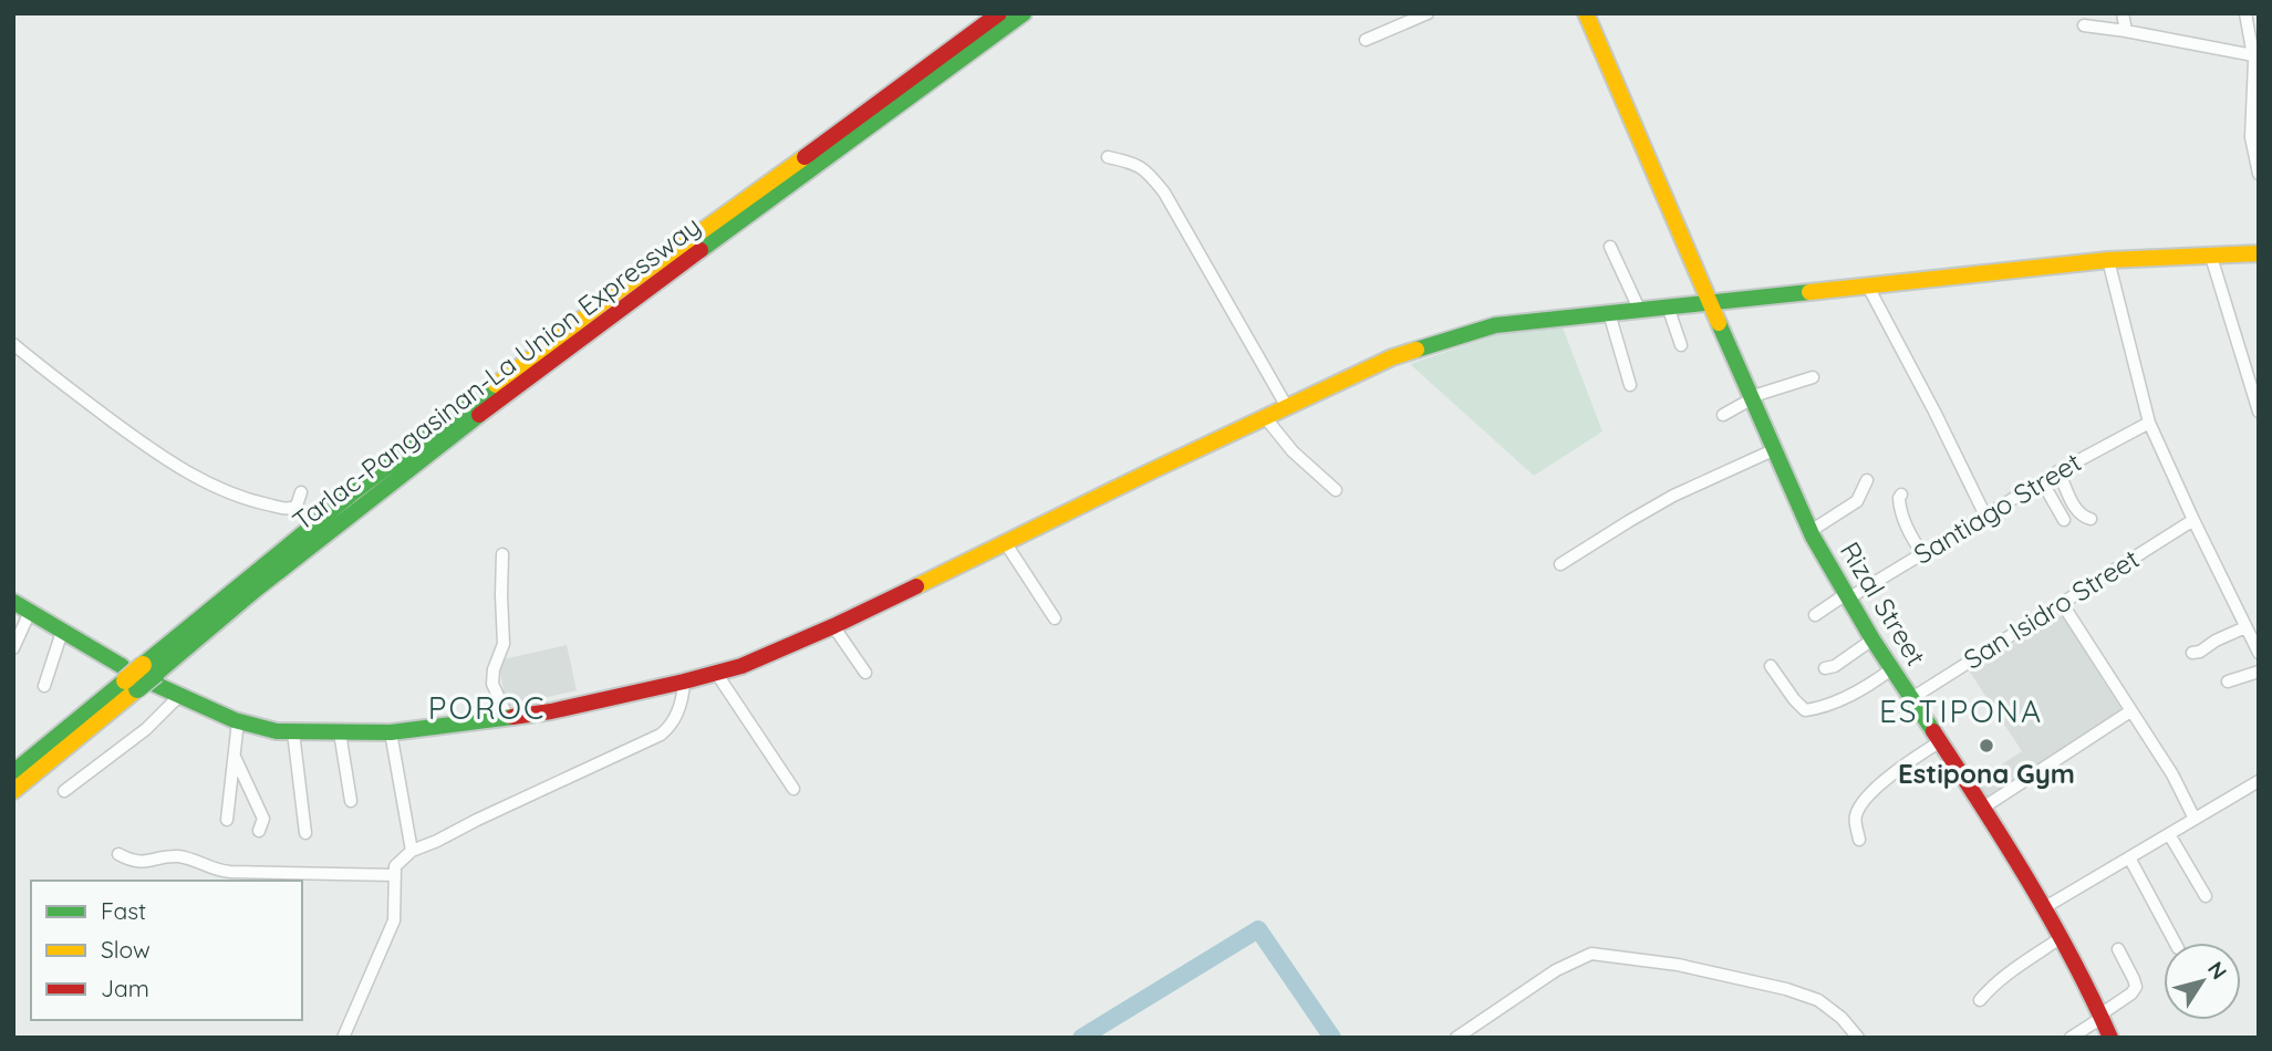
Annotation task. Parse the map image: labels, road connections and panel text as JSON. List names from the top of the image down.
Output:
{
  "streets": {
    "main road": ["Tarlac-Pangasinan-La Union Expressway", "Rizal Street"],
    "street": ["Santiago Street", "San Isidro Street"]
  },
  "crossings": [
    ["Santiago Street", "Rizal Street"],
    ["Rizal Street", "San Isidro Street"]
  ],
  "districts": ["POROC", "ESTIPONA"],
  "places": ["Estipona Gym"],
  "legend": ["Fast", "Slow", "Jam"],
  "north": "top right"
}
